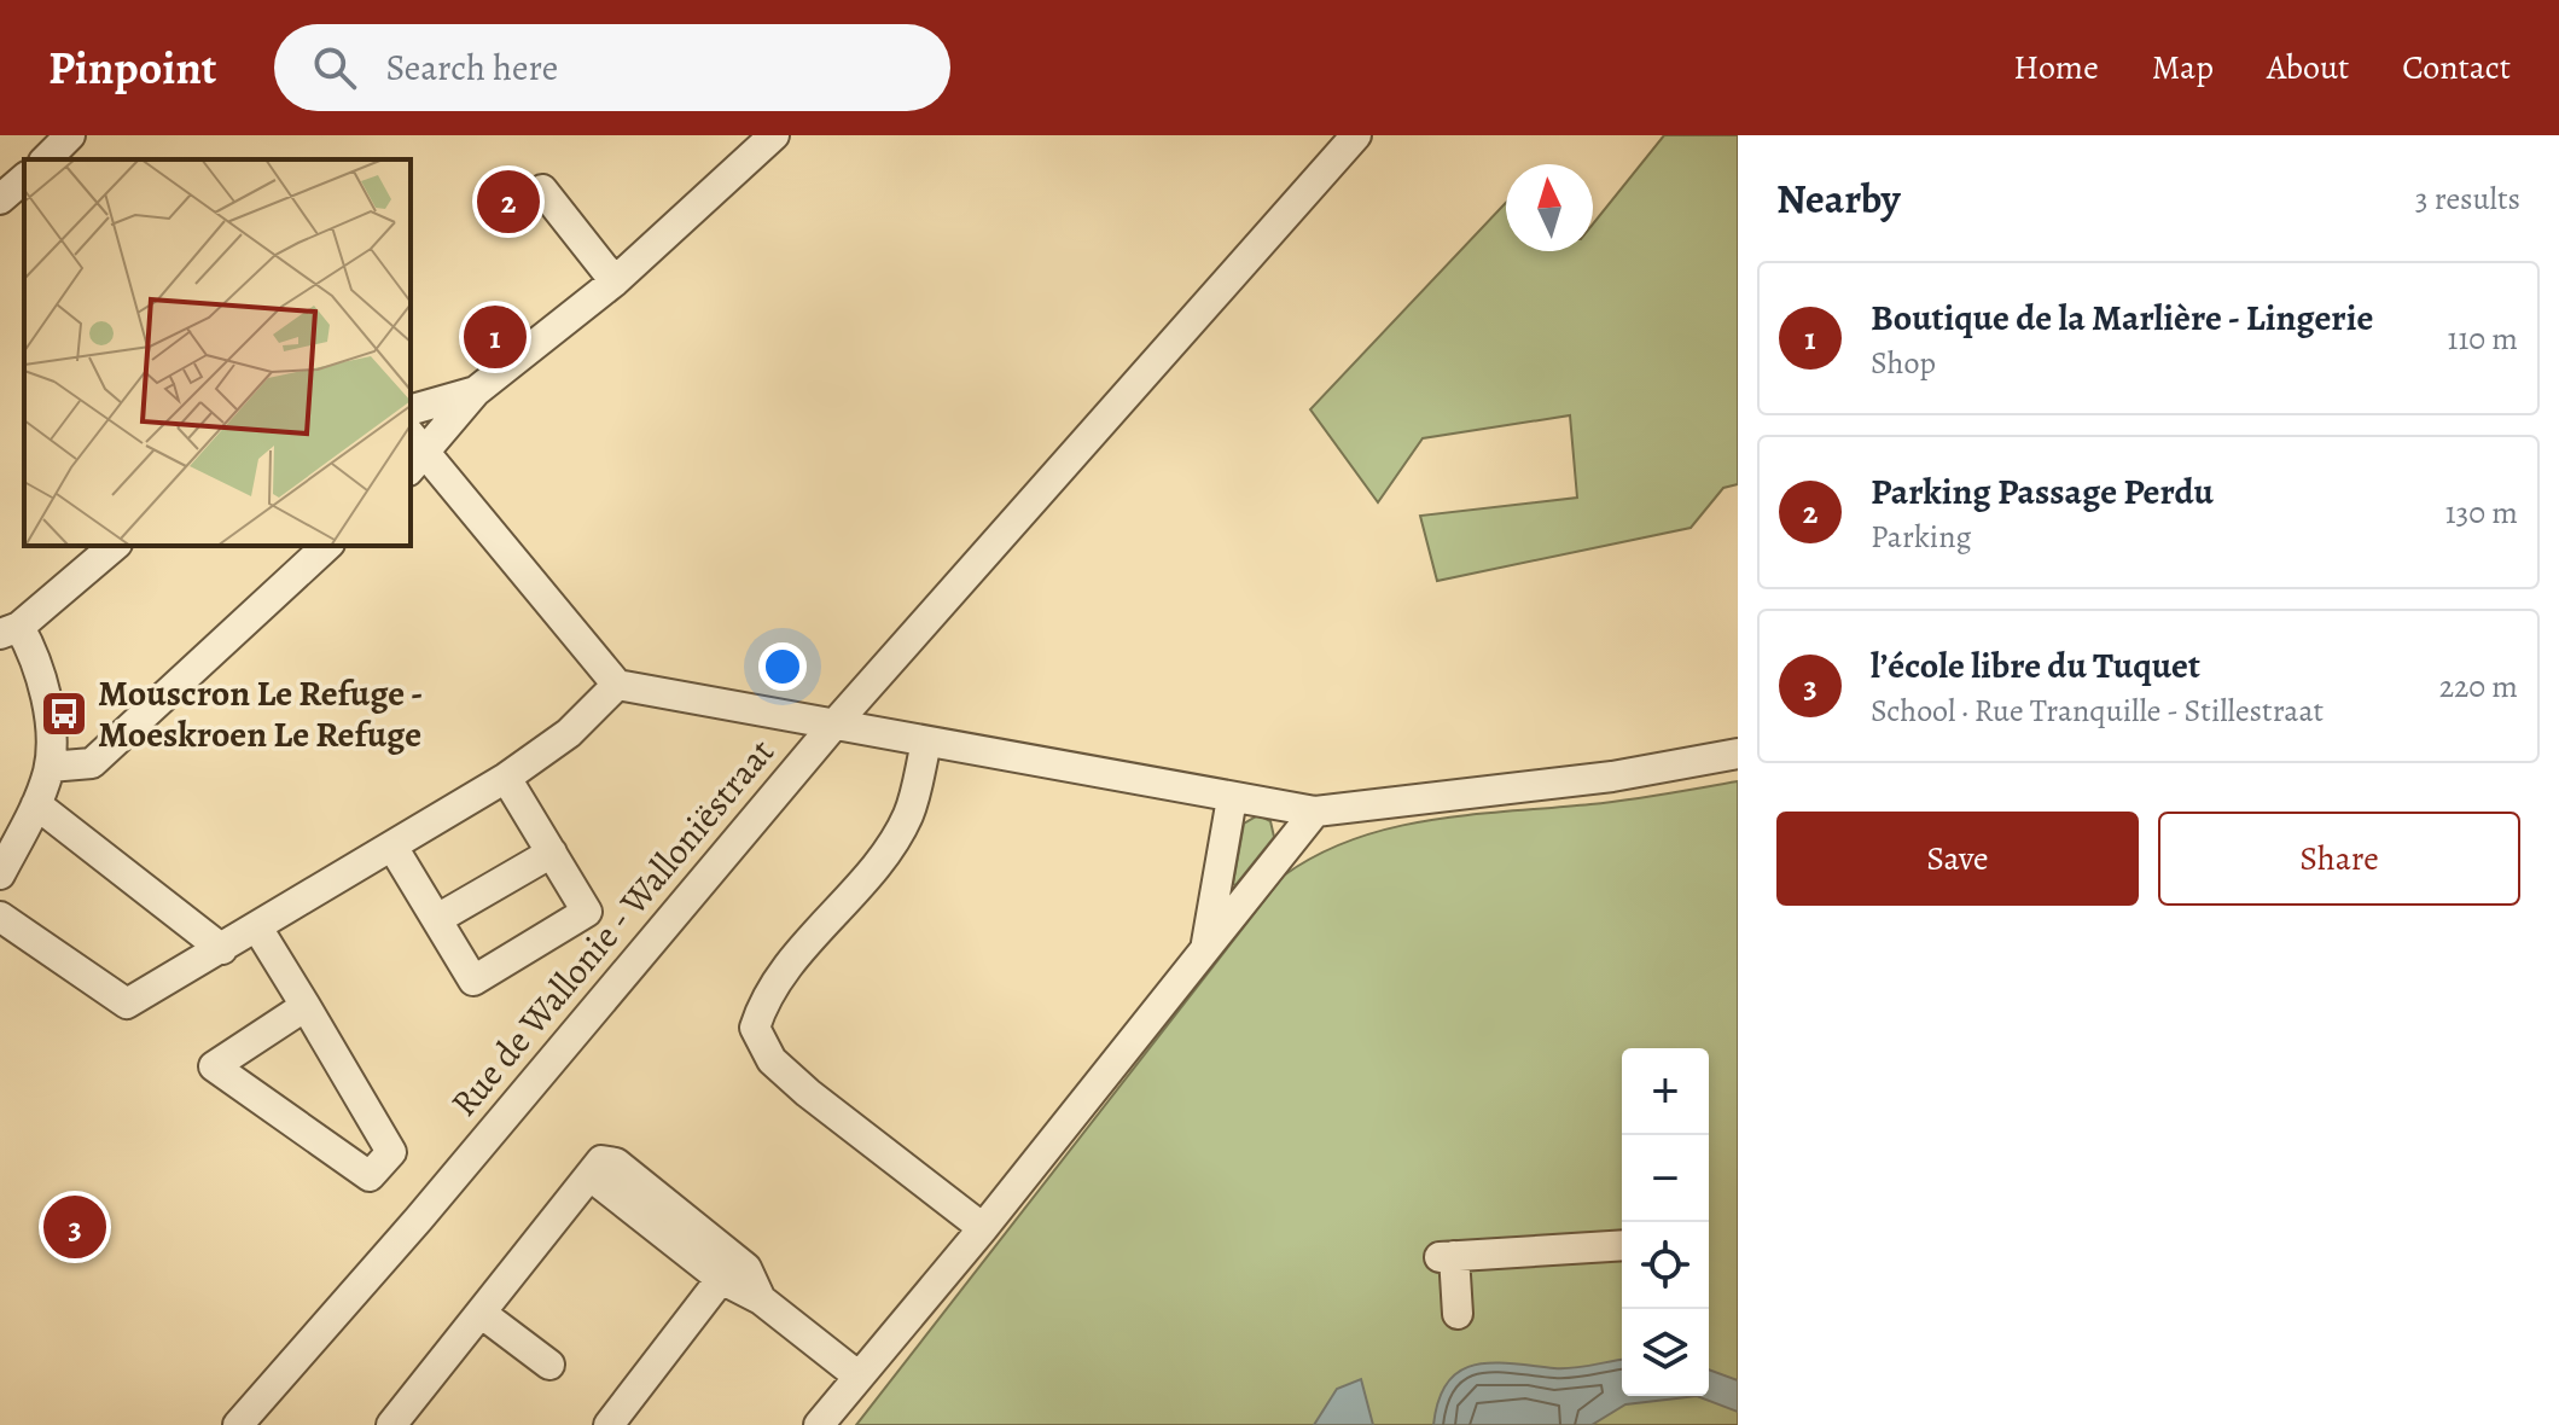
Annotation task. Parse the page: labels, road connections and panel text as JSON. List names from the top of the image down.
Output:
{
  "streets": {
    "street": ["Rue de Wallonie - Walloniëstraat"]
  },
  "places": {
    "bus stop": ["Mouscron Le Refuge - Moeskroen Le Refuge"]
  },
  "north": "top",
  "page": {
    "header": "Pinpoint",
    "search": "Search here",
    "nav": [
      "Home",
      "Map",
      "About",
      "Contact"
    ],
    "heading": ["Nearby", "3 results"],
    "pins": ["2", "1", "3"],
    "list": [
      {
        "mark": "1",
        "name": "Boutique de la Marlière - Lingerie",
        "note": "Shop",
        "value": "110 m"
      },
      {
        "mark": "2",
        "name": "Parking Passage Perdu",
        "note": "Parking",
        "value": "130 m"
      },
      {
        "mark": "3",
        "name": "l’école libre du Tuquet",
        "note": "School · Rue Tranquille - Stillestraat",
        "value": "220 m"
      }
    ],
    "buttons": ["Save", "Share"],
    "map_buttons": ["+", "−"]
  }
}
